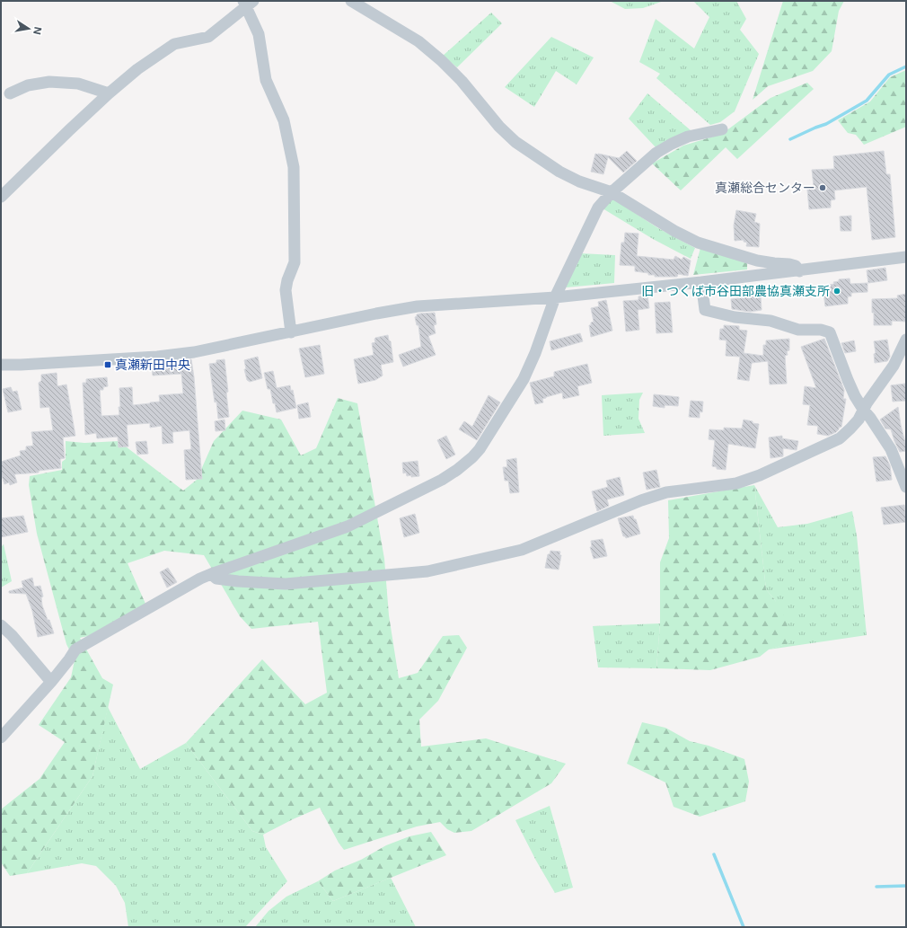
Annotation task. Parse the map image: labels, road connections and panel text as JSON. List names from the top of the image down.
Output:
{
  "places": {
    "other": ["真瀬総合センター", "旧・つくば市谷田部農協真瀬支所"],
    "transit": ["真瀬新田中央"]
  },
  "north": "right"
}
